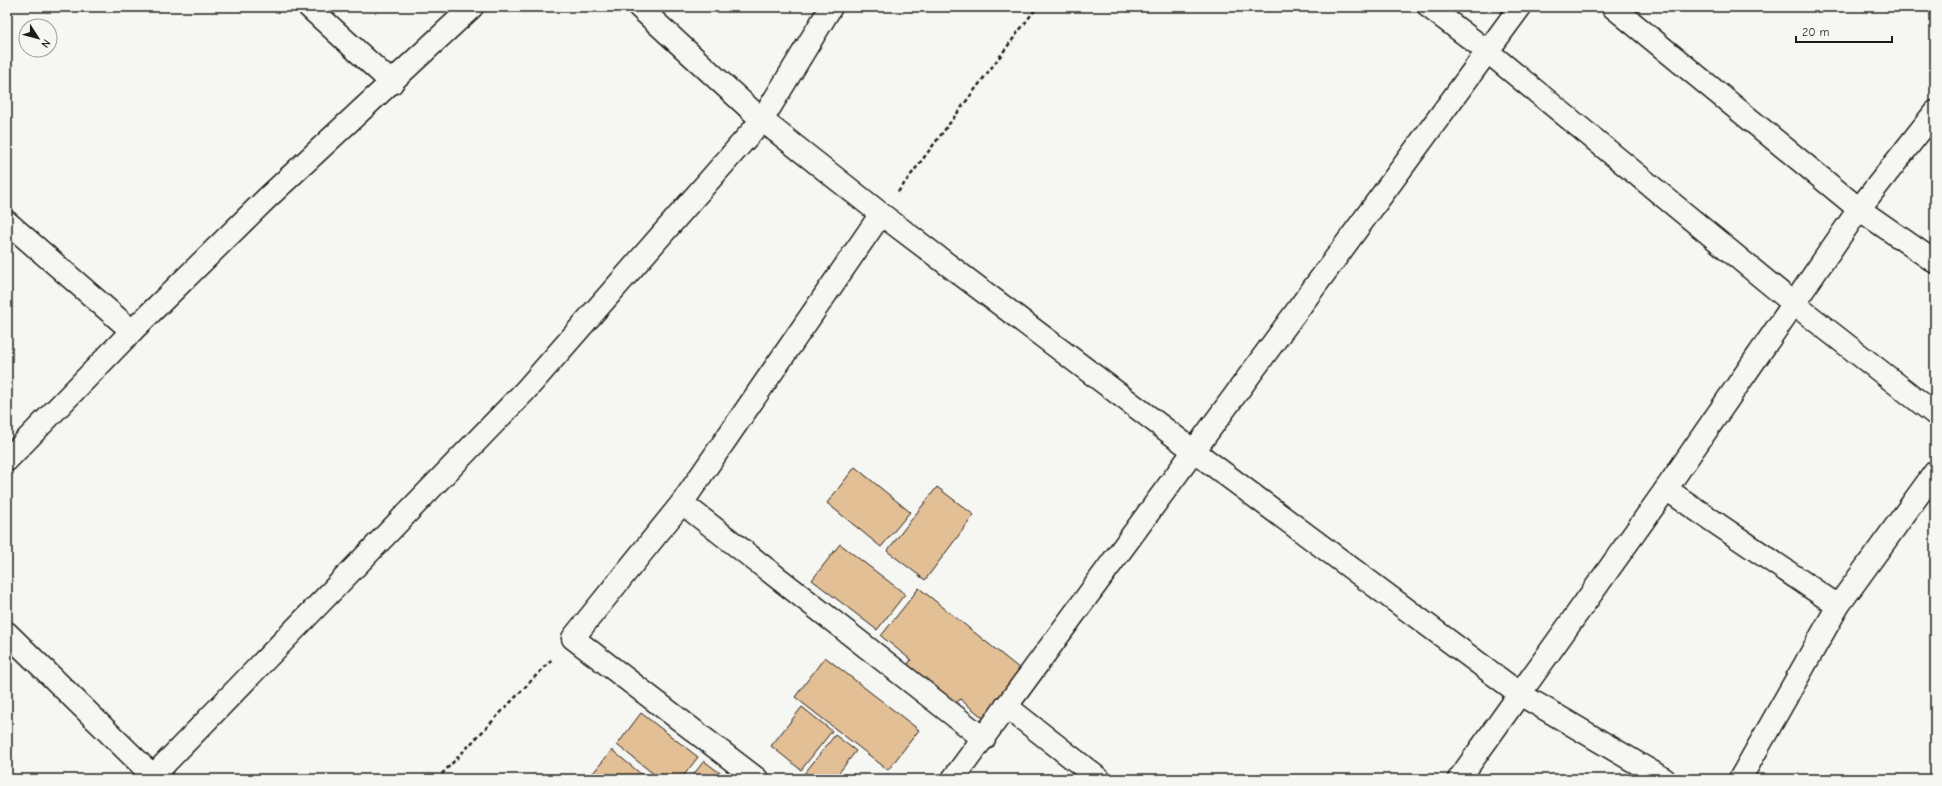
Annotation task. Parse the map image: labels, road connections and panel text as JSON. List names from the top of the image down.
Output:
{
  "scale_bar": "20 m",
  "north": "bottom right"
}
